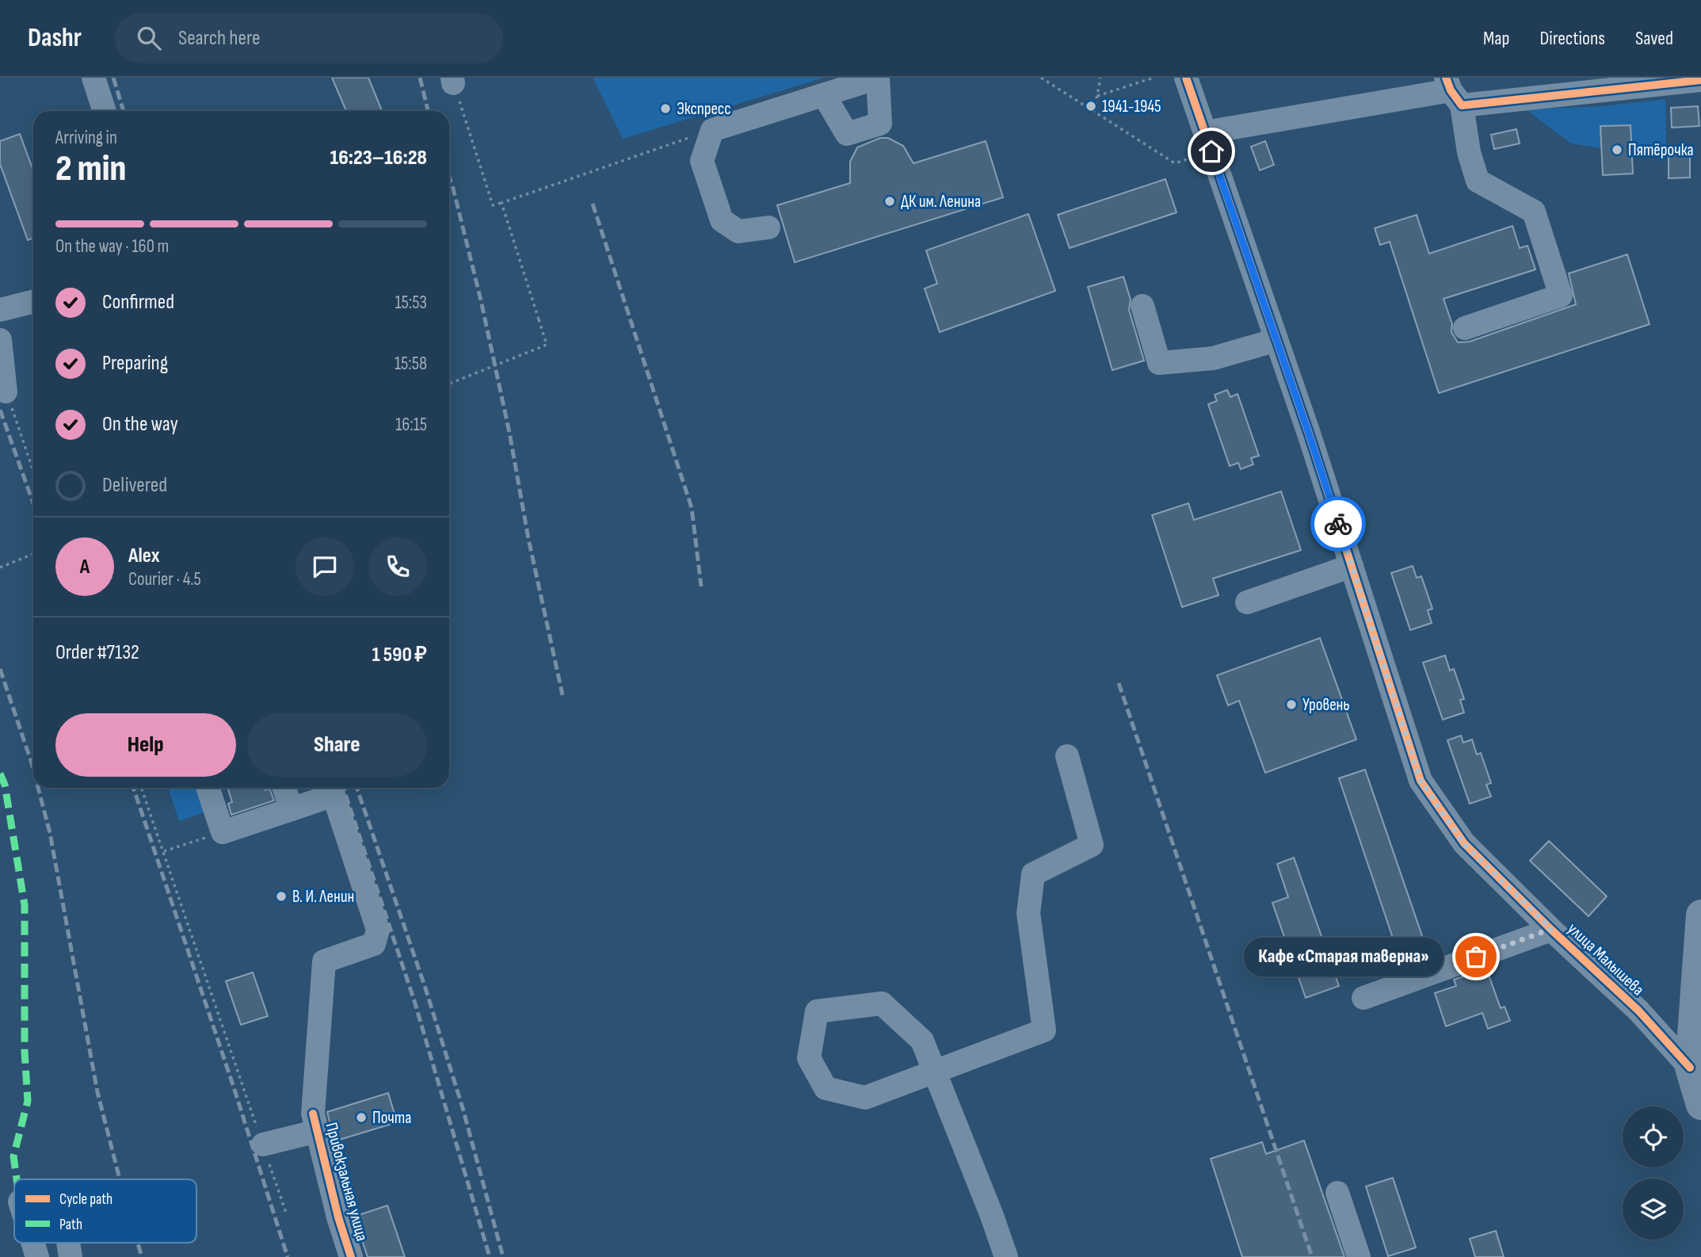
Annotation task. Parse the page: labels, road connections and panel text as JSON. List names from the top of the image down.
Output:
{
  "streets": {
    "street": ["улица Малышева", "Привокзальная улица"]
  },
  "places": [
    "1941-1945",
    "Экспресс",
    "Пятёрочка",
    "ДК им. Ленина",
    "Уровень",
    "В. И. Ленин",
    "Кафе «Старая таверна»",
    "Почта"
  ],
  "legend": ["Cycle path", "Path"],
  "page": {
    "header": "Dashr",
    "search": "Search here",
    "nav": ["Map", "Directions", "Saved"],
    "heading": ["2 min", "Arriving in", "16:23–16:28"],
    "panel": [
      "Alex",
      "Courier · 4.5",
      "Order #7132",
      "1 590 ₽"
    ],
    "bar": "On the way · 160 m",
    "list": [
      ["Confirmed", "15:53"],
      ["Preparing", "15:58"],
      ["On the way", "16:15"],
      "Delivered"
    ],
    "round": "A",
    "buttons": ["Help", "Share"],
    "bubble": "Кафе «Старая таверна»"
  }
}
